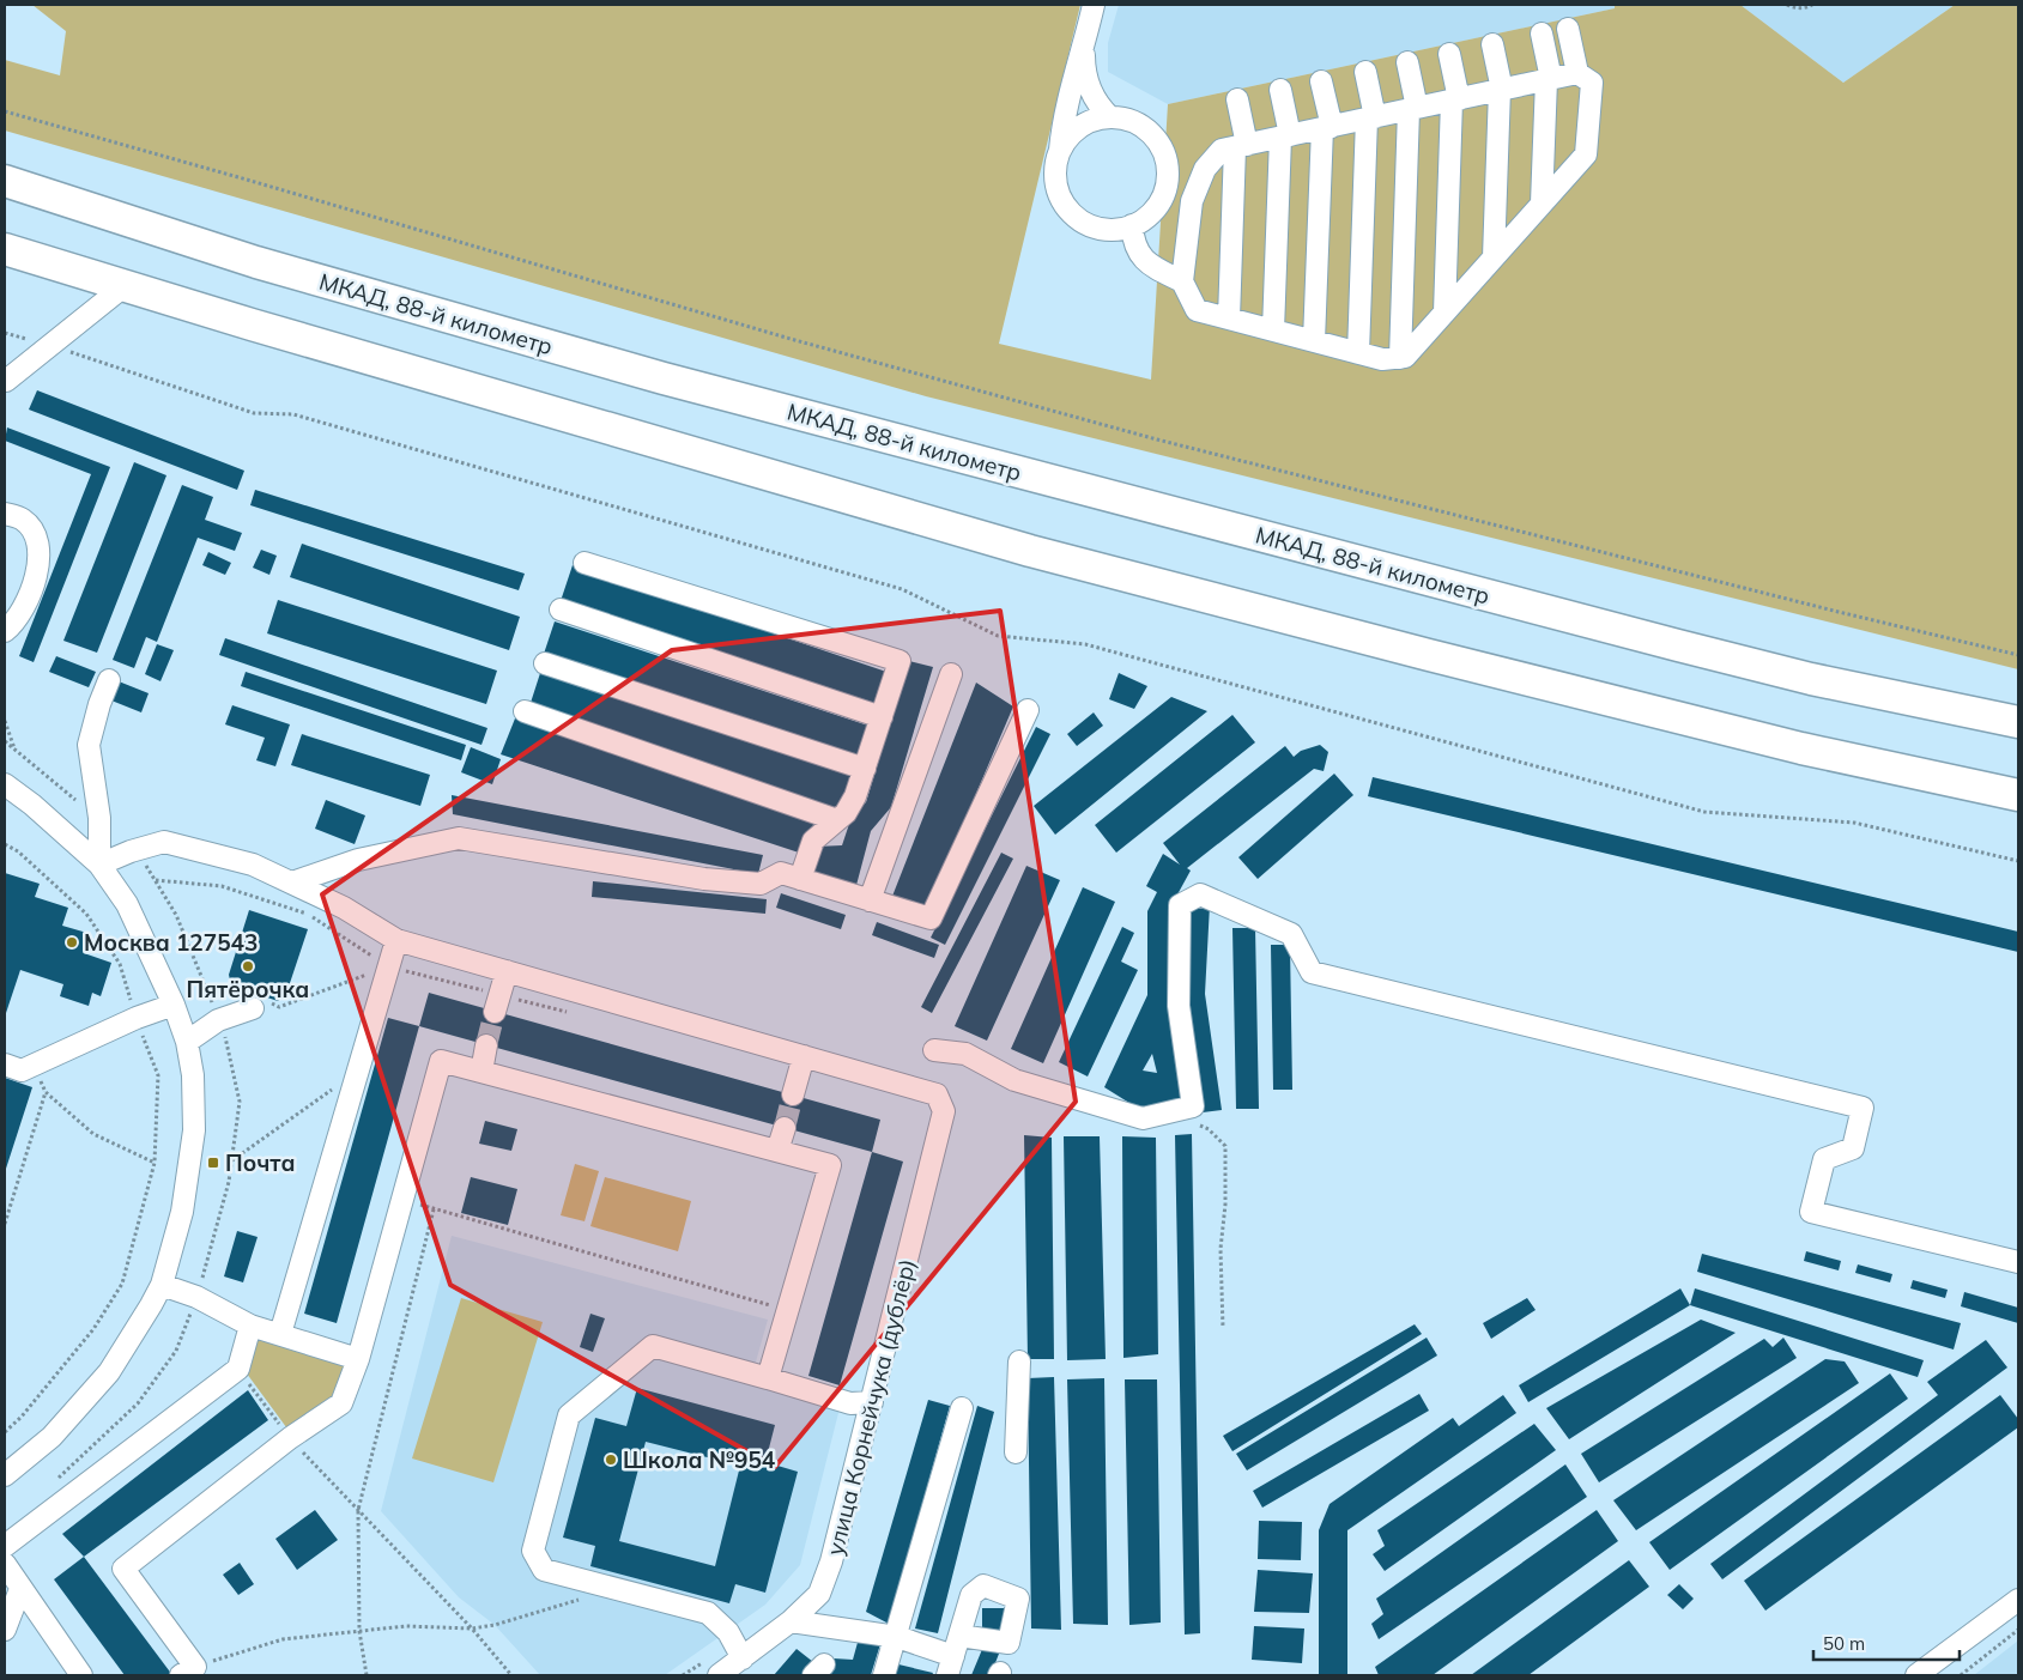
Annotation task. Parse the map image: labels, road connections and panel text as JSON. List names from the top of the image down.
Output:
{
  "streets": {
    "highway": ["МКАД, 88-й километр"],
    "street": ["улица Корнейчука (дублёр)"]
  },
  "places": {
    "other": ["Москва 127543", "Пятёрочка", "Школа №954"],
    "transit": ["Почта"]
  },
  "scale_bar": "50 m"
}
